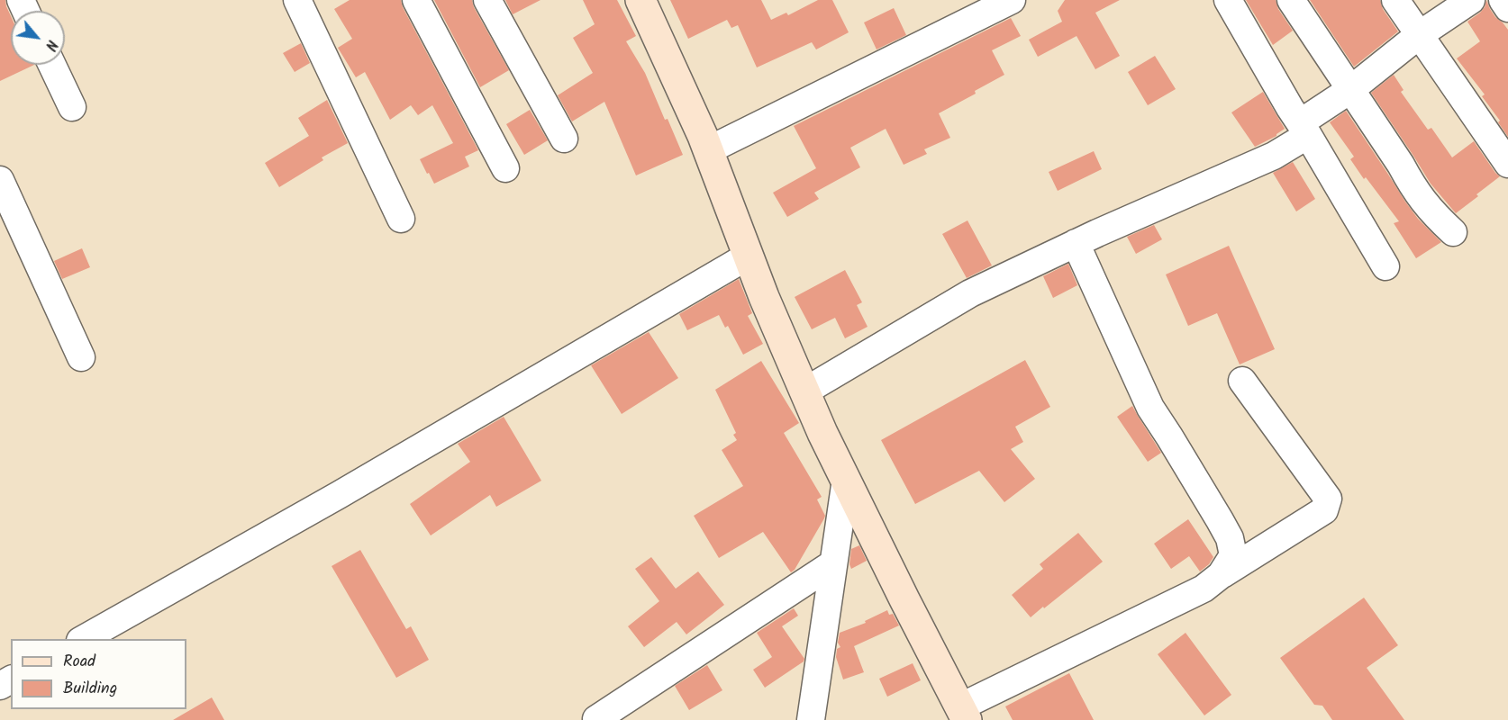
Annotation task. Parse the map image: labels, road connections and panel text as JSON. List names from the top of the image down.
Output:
{
  "legend": ["Road", "Building"],
  "north": "bottom right"
}
